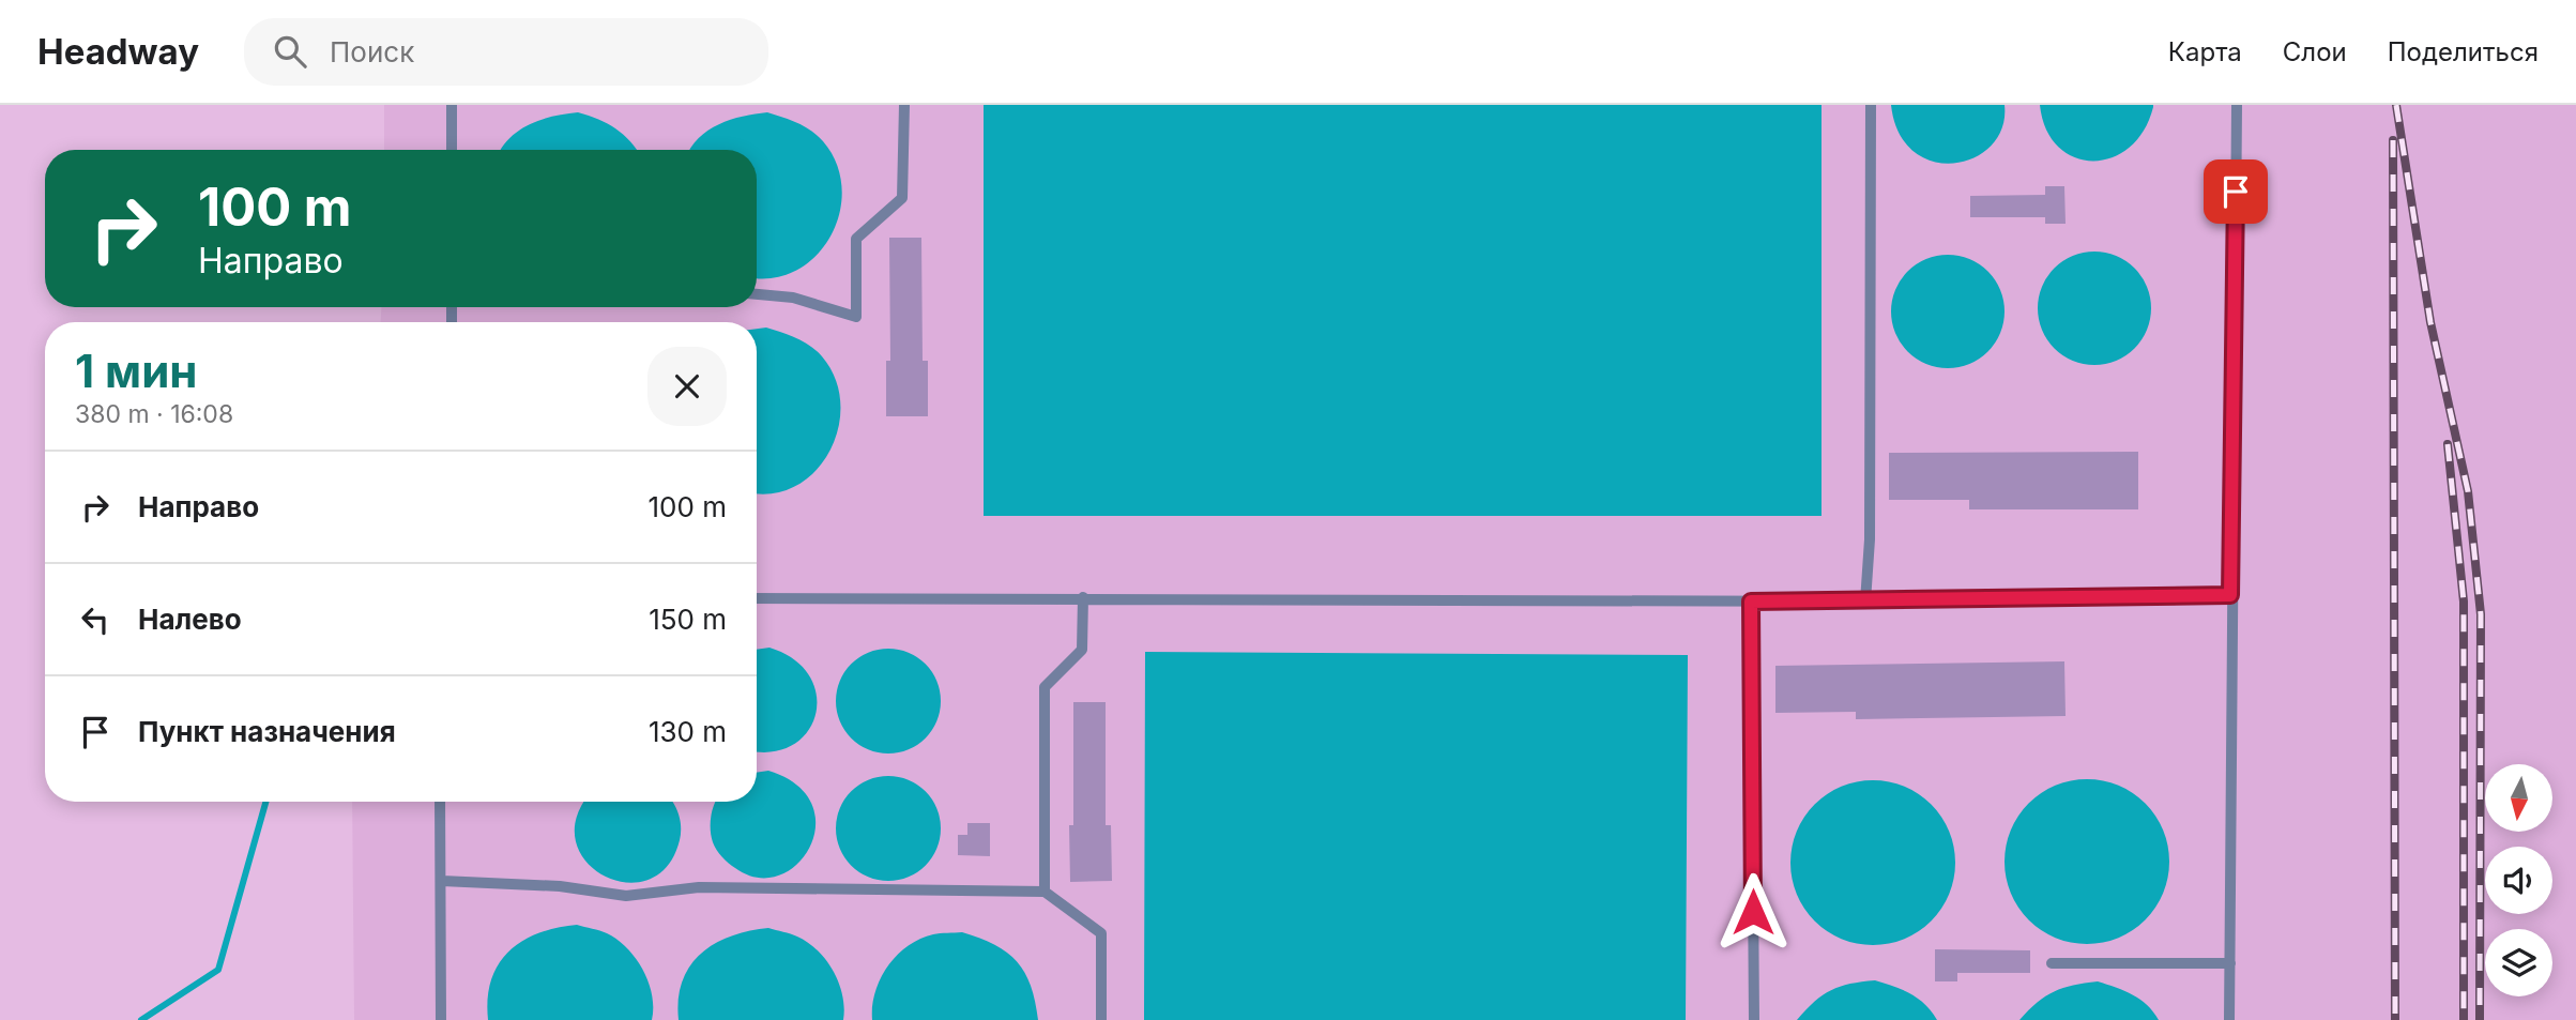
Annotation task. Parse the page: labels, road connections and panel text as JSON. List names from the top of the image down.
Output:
{
  "north": "bottom",
  "page": {
    "header": "Headway",
    "search": "Поиск",
    "nav": ["Карта", "Слои", "Поделиться"],
    "turn": ["100 m", "Направо"],
    "heading": ["1 мин", "380 m · 16:08"],
    "list": [
      {
        "name": "Направо",
        "value": "100 m"
      },
      {
        "name": "Налево",
        "value": "150 m"
      },
      {
        "name": "Пункт назначения",
        "value": "130 m"
      }
    ]
  }
}
